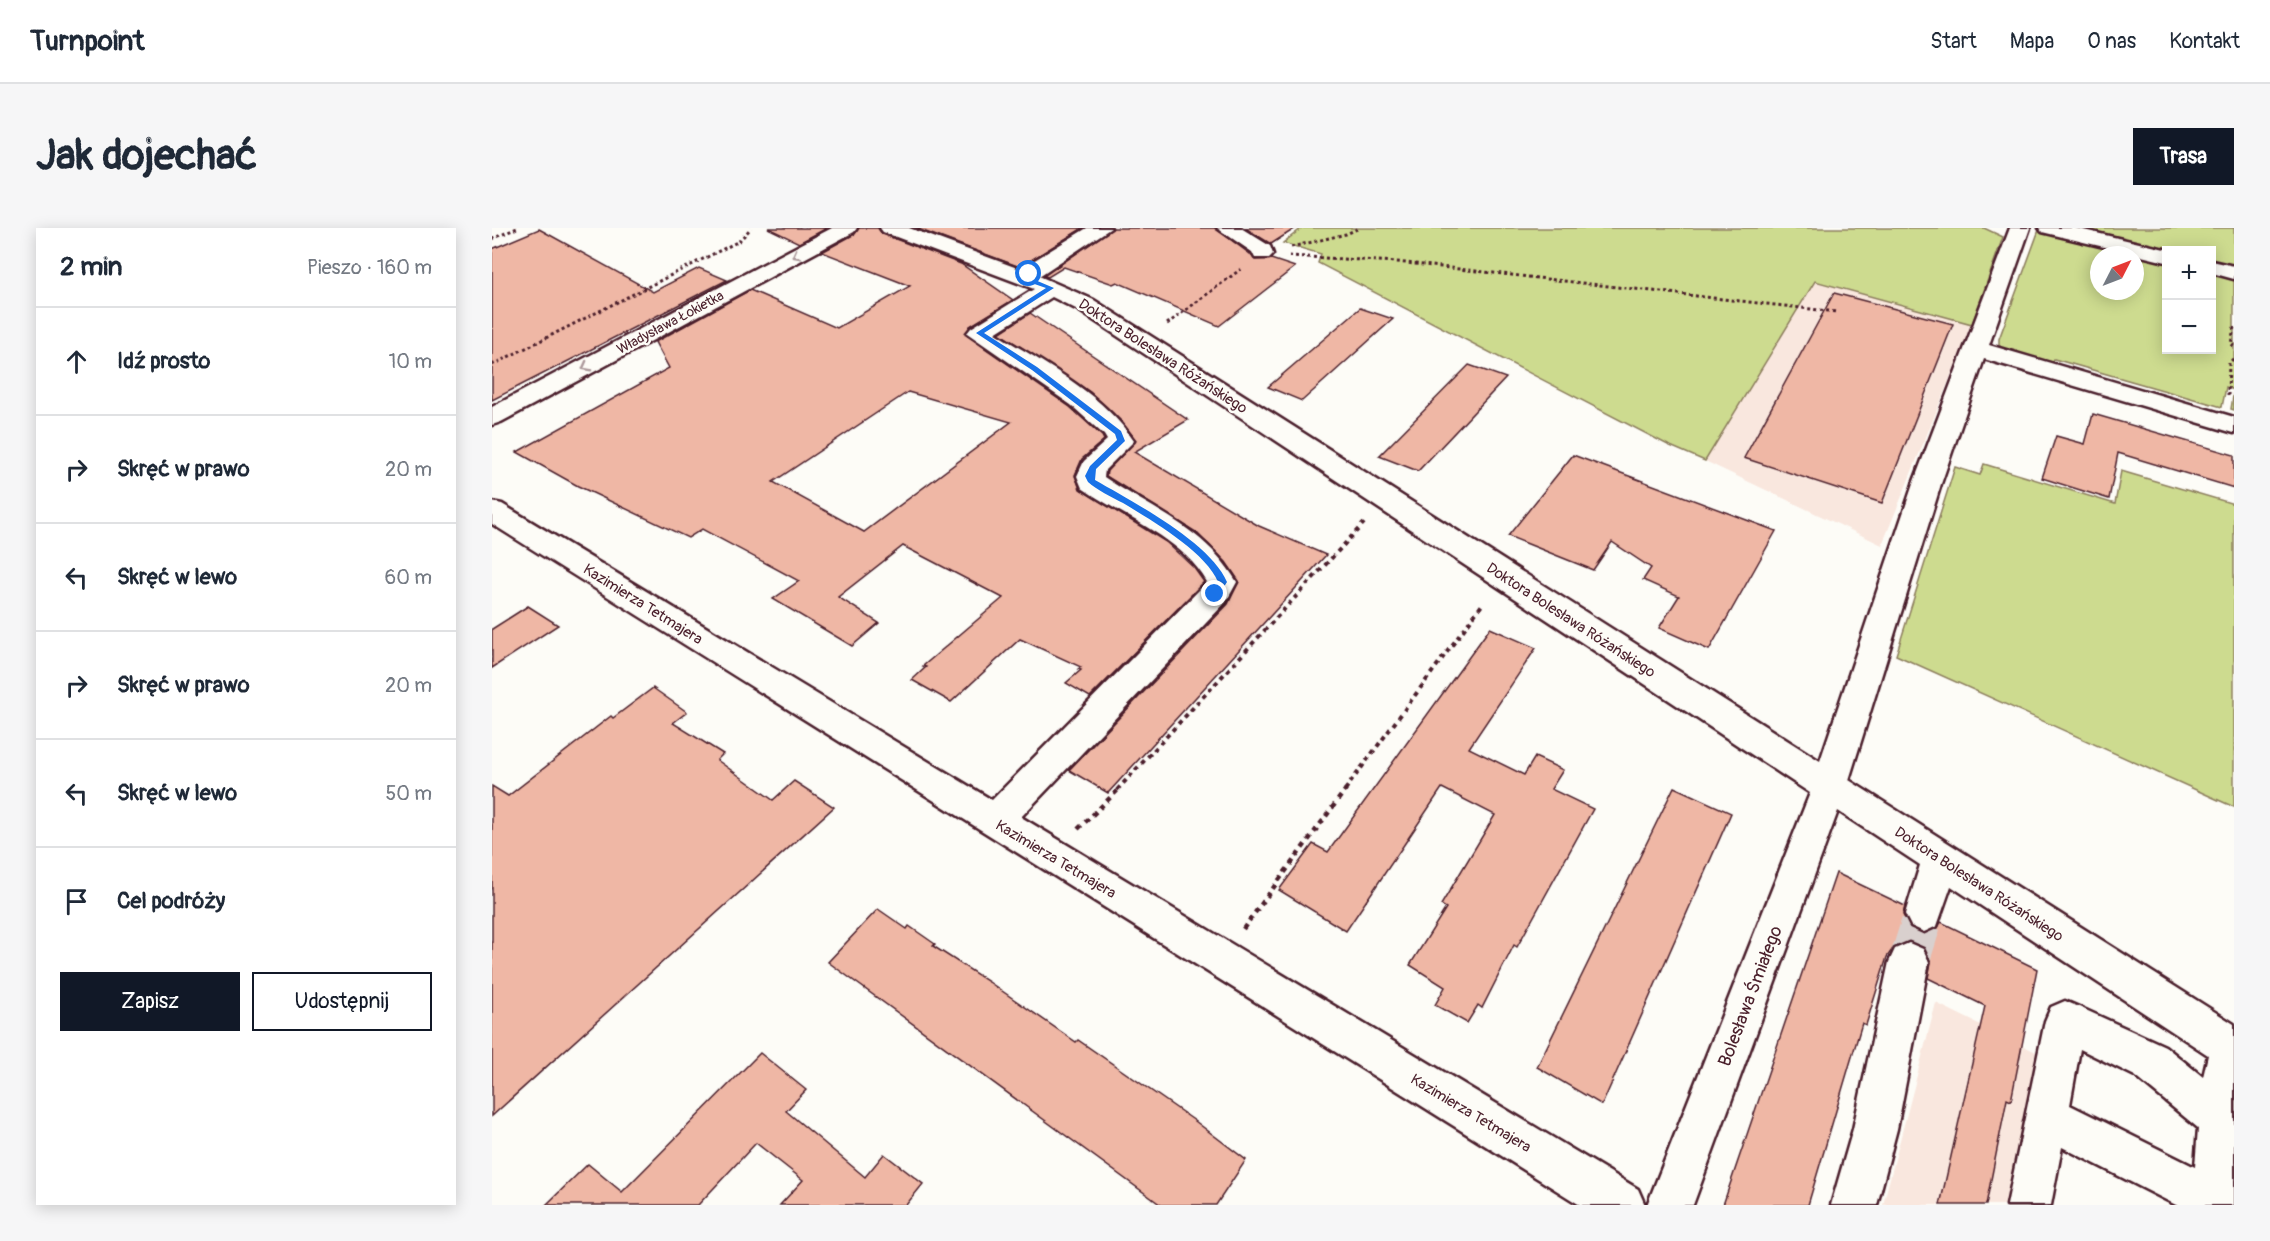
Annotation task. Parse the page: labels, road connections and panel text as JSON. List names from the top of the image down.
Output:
{
  "streets": {
    "street": [
      "Władysława Łokietka",
      "Doktora Bolesława Różańskiego",
      "Kazimierza Tetmajera",
      "Bolesława Śmiałego"
    ]
  },
  "crossings": [
    ["Doktora Bolesława Różańskiego", "Bolesława Śmiałego"]
  ],
  "one_way": ["Władysława Łokietka"],
  "north": "top right",
  "page": {
    "header": "Turnpoint",
    "nav": [
      "Start",
      "Mapa",
      "O nas",
      "Kontakt"
    ],
    "buttons": [
      "Trasa",
      ["Zapisz", "Udostępnij"]
    ],
    "title": "Jak dojechać",
    "heading": ["2 min", "Pieszo · 160 m"],
    "map_buttons": ["+", "−"],
    "list": [
      ["Idź prosto", "10 m"],
      ["Skręć w prawo", "20 m"],
      ["Skręć w lewo", "60 m"],
      ["Skręć w prawo", "20 m"],
      ["Skręć w lewo", "50 m"],
      "Cel podróży"
    ]
  }
}
